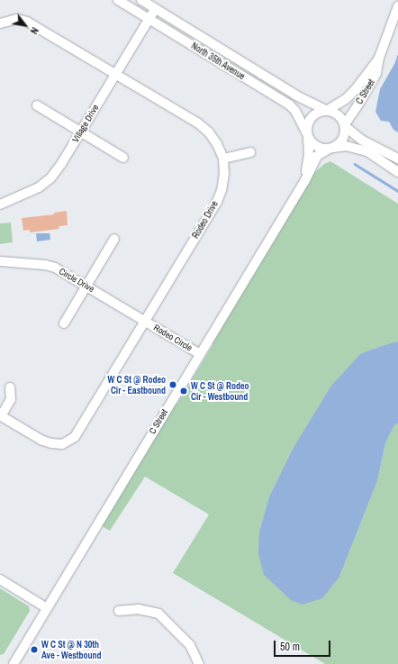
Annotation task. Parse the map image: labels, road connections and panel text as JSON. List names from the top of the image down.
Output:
{
  "streets": {
    "street": [
      "North 35th Avenue",
      "C Street",
      "Village Drive",
      "Rodeo Drive",
      "Circle Drive",
      "Rodeo Circle"
    ]
  },
  "crossings": [
    ["North 35th Avenue", "C Street"],
    ["North 35th Avenue", "Village Drive"],
    ["C Street", "Rodeo Circle"],
    ["Village Drive", "Rodeo Drive"],
    ["Rodeo Drive", "Circle Drive"],
    ["Rodeo Drive", "Rodeo Circle"],
    ["Circle Drive", "Rodeo Circle"]
  ],
  "places": ["W C St @ Rodeo Cir - Eastbound", "W C St @ Rodeo Cir - Westbound", "W C St @ N 30th Ave - Westbound"],
  "scale_bar": "50 m",
  "north": "bottom right"
}
